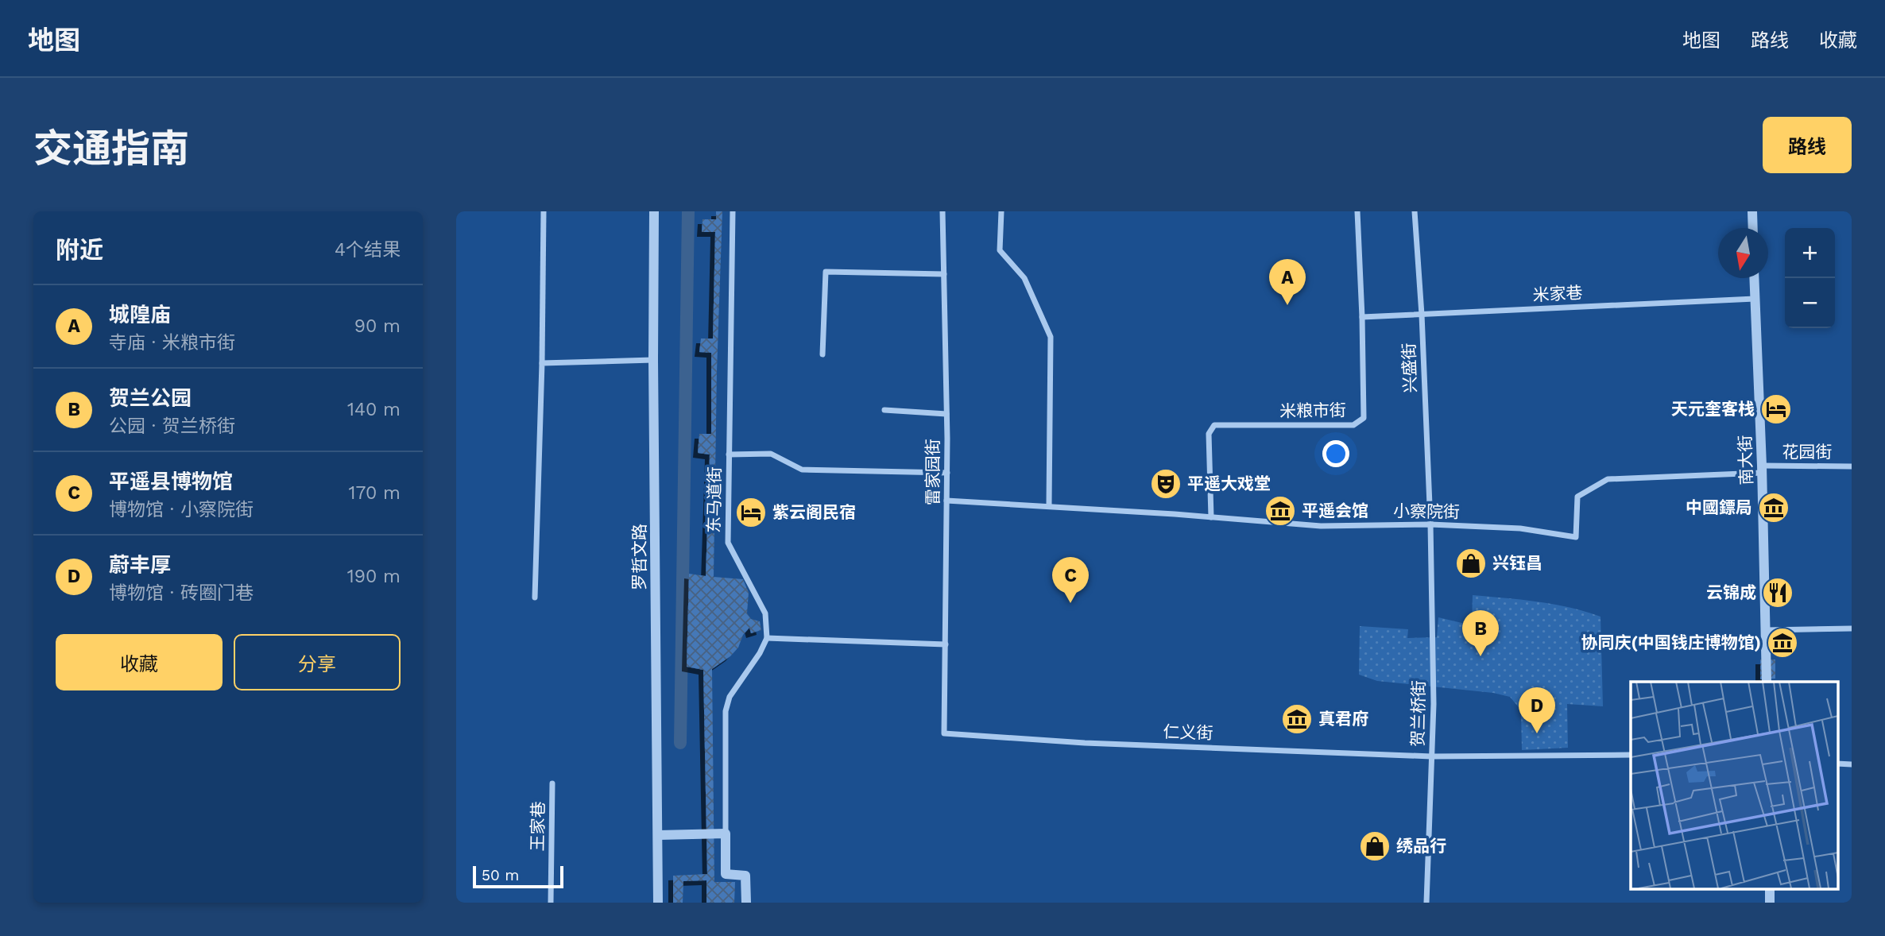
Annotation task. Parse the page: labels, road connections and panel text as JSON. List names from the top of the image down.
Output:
{
  "streets": {
    "street": [
      "米家巷",
      "兴盛街",
      "米粮市街",
      "花园街",
      "南大街",
      "雷家园街",
      "东马道街",
      "小察院街",
      "罗哲文路",
      "贺兰桥街",
      "仁义街",
      "王家巷"
    ]
  },
  "crossings": [
    ["米家巷", "兴盛街"],
    ["米家巷", "米粮市街"],
    ["米家巷", "南大街"],
    ["兴盛街", "小察院街"],
    ["兴盛街", "贺兰桥街"],
    ["米粮市街", "小察院街"],
    ["花园街", "南大街"],
    ["花园街", "小察院街"],
    ["南大街", "小察院街"],
    ["雷家园街", "小察院街"],
    ["雷家园街", "仁义街"],
    ["小察院街", "贺兰桥街"],
    ["贺兰桥街", "仁义街"]
  ],
  "places": {
    "hotel": ["天元奎客栈", "紫云阁民宿"],
    "theatre": ["平遥大戏堂"],
    "museum": [
      "中國鏢局",
      "平遥会馆",
      "协同庆(中国钱庄博物馆)",
      "真君府"
    ],
    "shop": ["兴钰昌", "绣品行"],
    "restaurant": ["云锦成"]
  },
  "scale_bar": "50 m",
  "north": "bottom",
  "page": {
    "header": "地图",
    "nav": ["地图", "路线", "收藏"],
    "title": "交通指南",
    "buttons": [
      "路线",
      ["收藏", "分享"]
    ],
    "heading": ["附近", "4个结果"],
    "map_buttons": ["+", "−"],
    "pins": [
      "A",
      "C",
      "B",
      "D"
    ],
    "list": [
      {
        "mark": "A",
        "name": "城隍庙",
        "note": "寺庙 · 米粮市街",
        "value": "90 m"
      },
      {
        "mark": "B",
        "name": "贺兰公园",
        "note": "公园 · 贺兰桥街",
        "value": "140 m"
      },
      {
        "mark": "C",
        "name": "平遥县博物馆",
        "note": "博物馆 · 小察院街",
        "value": "170 m"
      },
      {
        "mark": "D",
        "name": "蔚丰厚",
        "note": "博物馆 · 砖圈门巷",
        "value": "190 m"
      }
    ],
    "scale": "50 m"
  }
}
